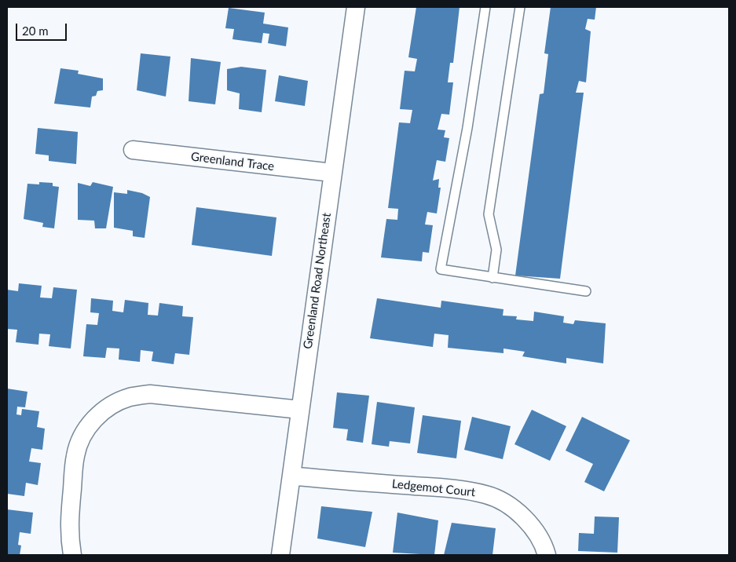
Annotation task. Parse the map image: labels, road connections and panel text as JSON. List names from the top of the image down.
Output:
{
  "streets": {
    "street": ["Greenland Trace", "Greenland Road Northeast", "Ledgemot Court"]
  },
  "crossings": [
    ["Greenland Trace", "Greenland Road Northeast"],
    ["Greenland Road Northeast", "Ledgemot Court"]
  ],
  "scale_bar": "20 m"
}
